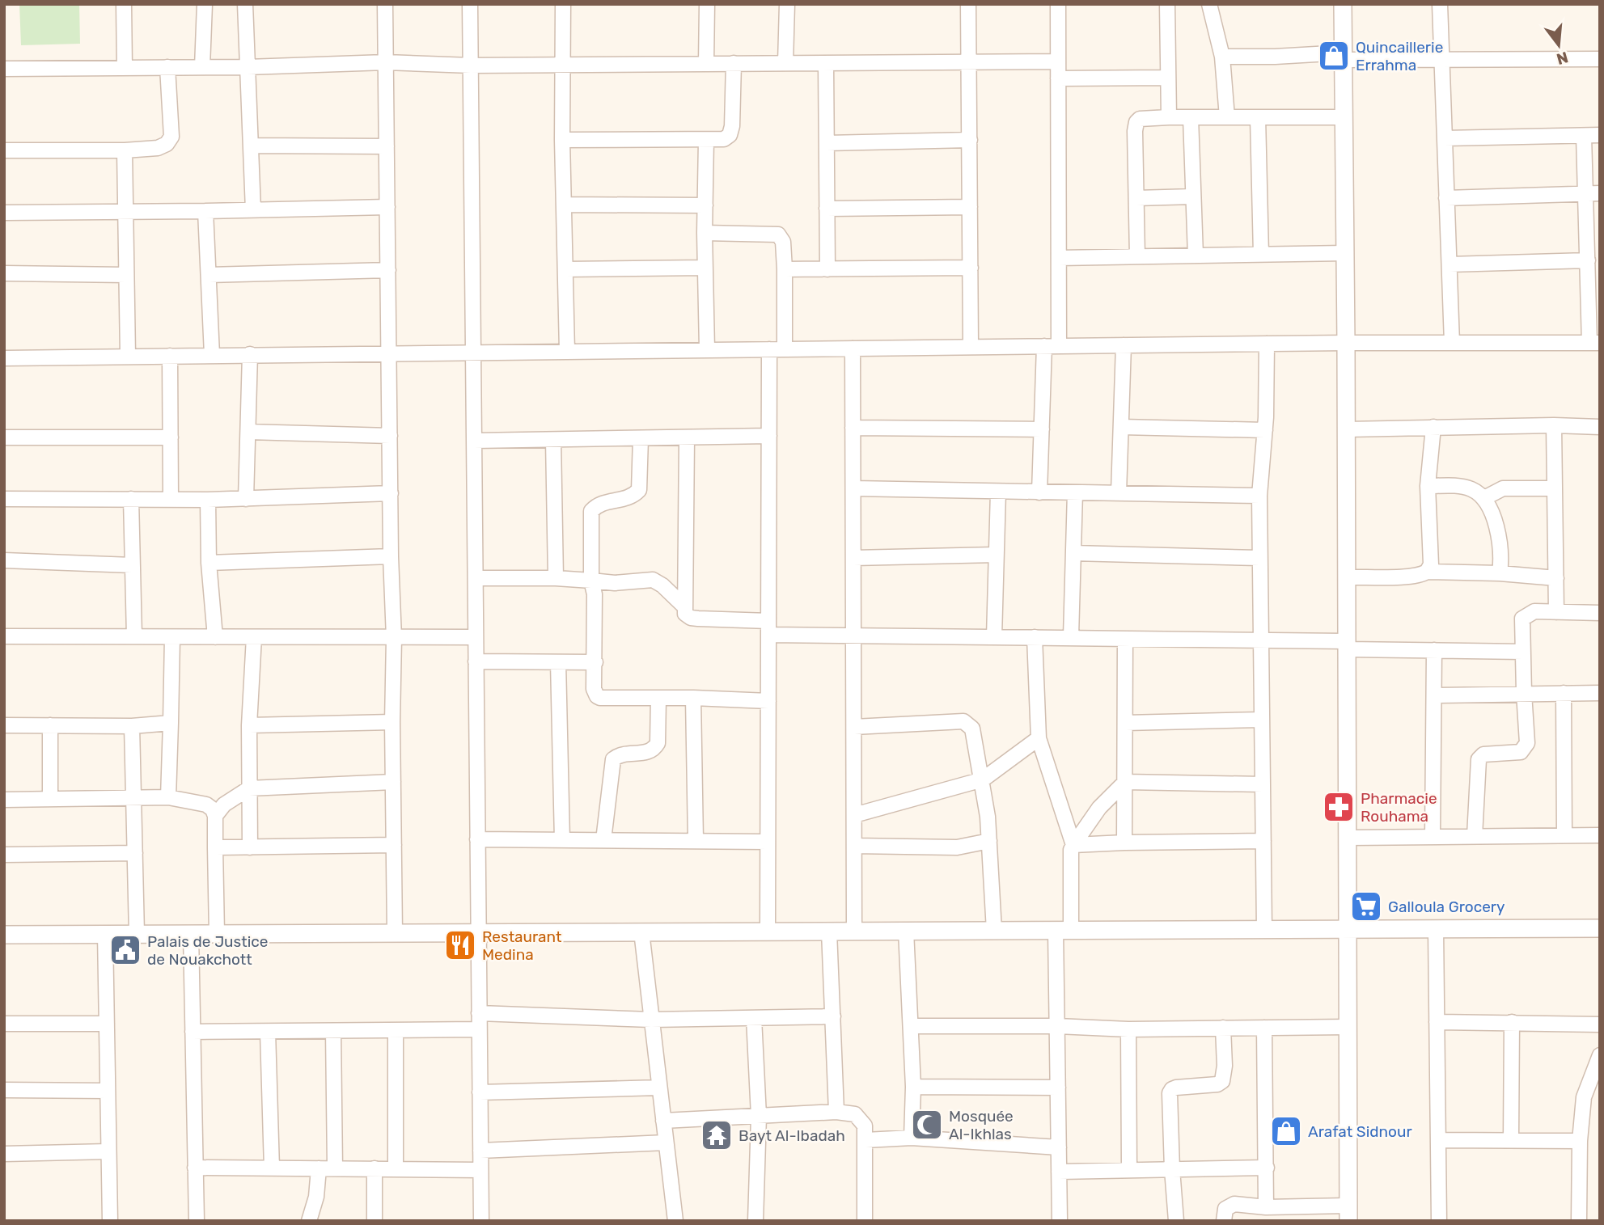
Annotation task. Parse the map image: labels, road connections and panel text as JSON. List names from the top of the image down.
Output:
{
  "places": {
    "shop": ["Quincaillerie Errahma", "Arafat Sidnour"],
    "pharmacy": ["Pharmacie Rouhama"],
    "supermarket": ["Galloula Grocery"],
    "restaurant": ["Restaurant Medina"],
    "public building": ["Palais de Justice de Nouakchott"],
    "mosque": ["Mosquée Al-Ikhlas"],
    "temple": ["Bayt Al-Ibadah"]
  },
  "north": "bottom"
}
